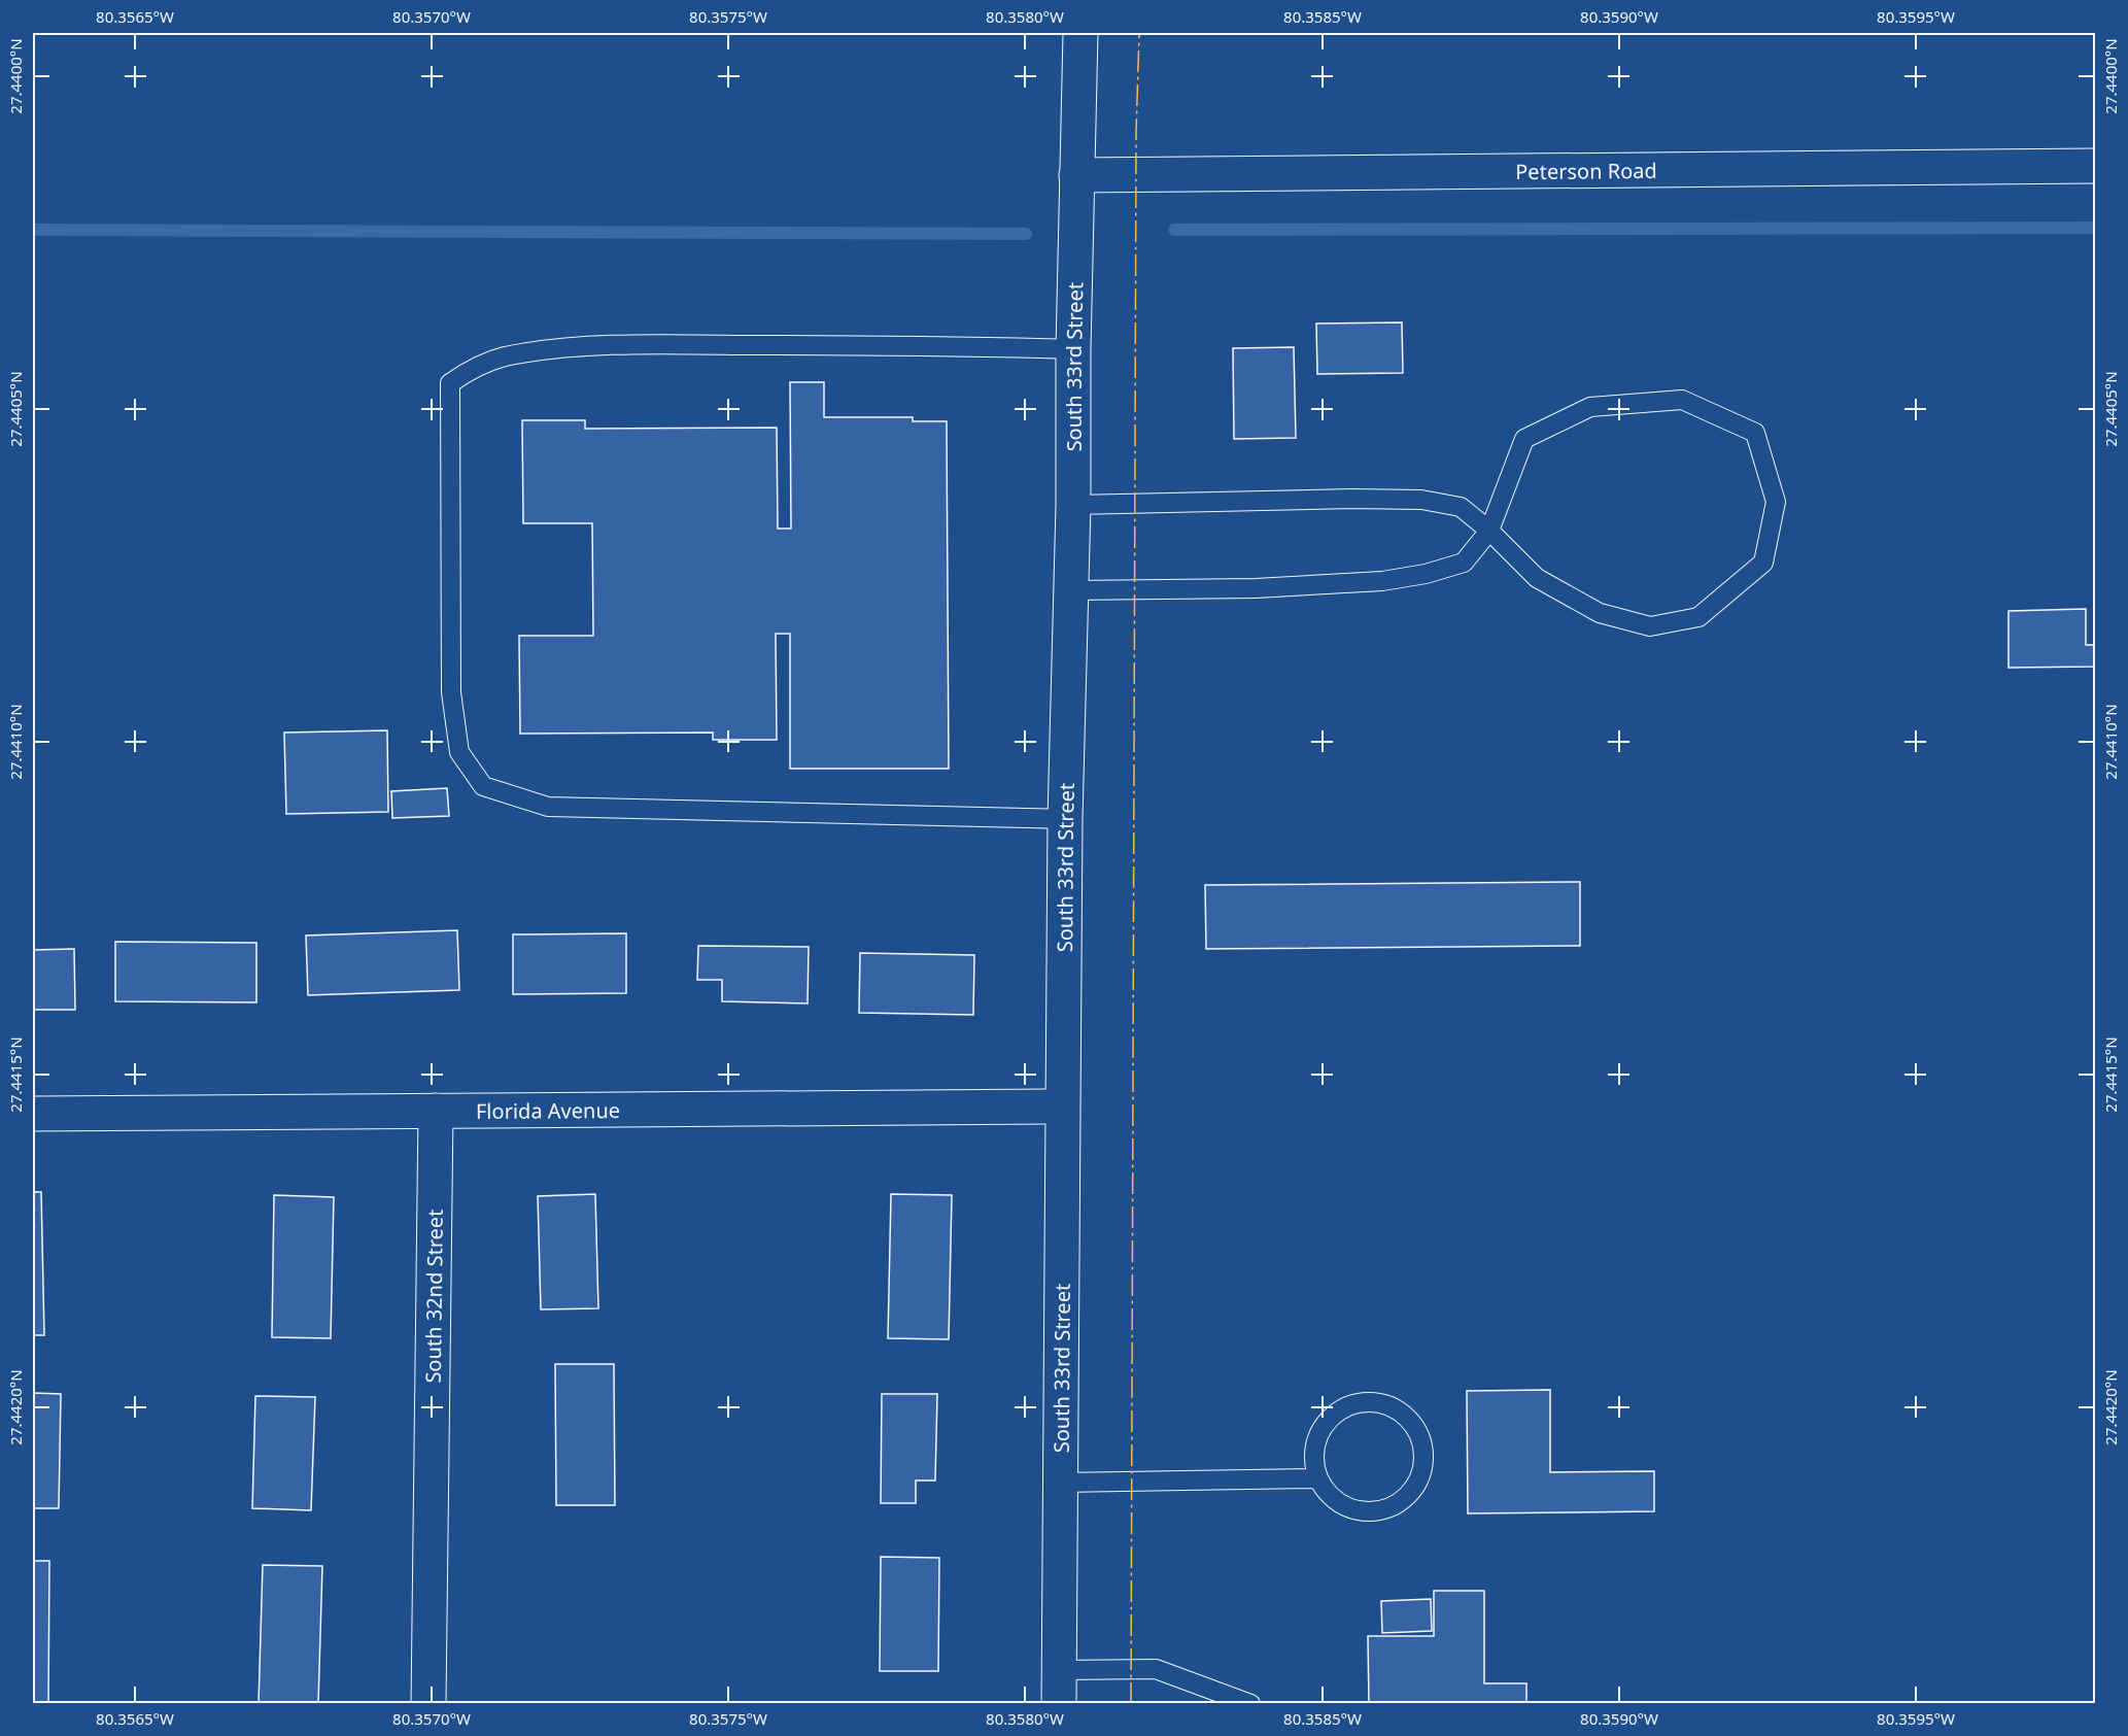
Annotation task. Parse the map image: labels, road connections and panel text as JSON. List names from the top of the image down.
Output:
{
  "streets": {
    "street": [
      "Peterson Road",
      "South 33rd Street",
      "Florida Avenue",
      "South 32nd Street"
    ]
  },
  "crossings": [
    ["Peterson Road", "South 33rd Street"],
    ["South 33rd Street", "Florida Avenue"],
    ["Florida Avenue", "South 32nd Street"]
  ],
  "coordinates": [
    "80.3565°W",
    "80.3570°W",
    "80.3575°W",
    "80.3580°W",
    "80.3585°W",
    "80.3590°W",
    "80.3595°W",
    "27.4400°N",
    "27.4405°N",
    "27.4410°N",
    "27.4415°N",
    "27.4420°N"
  ]
}
